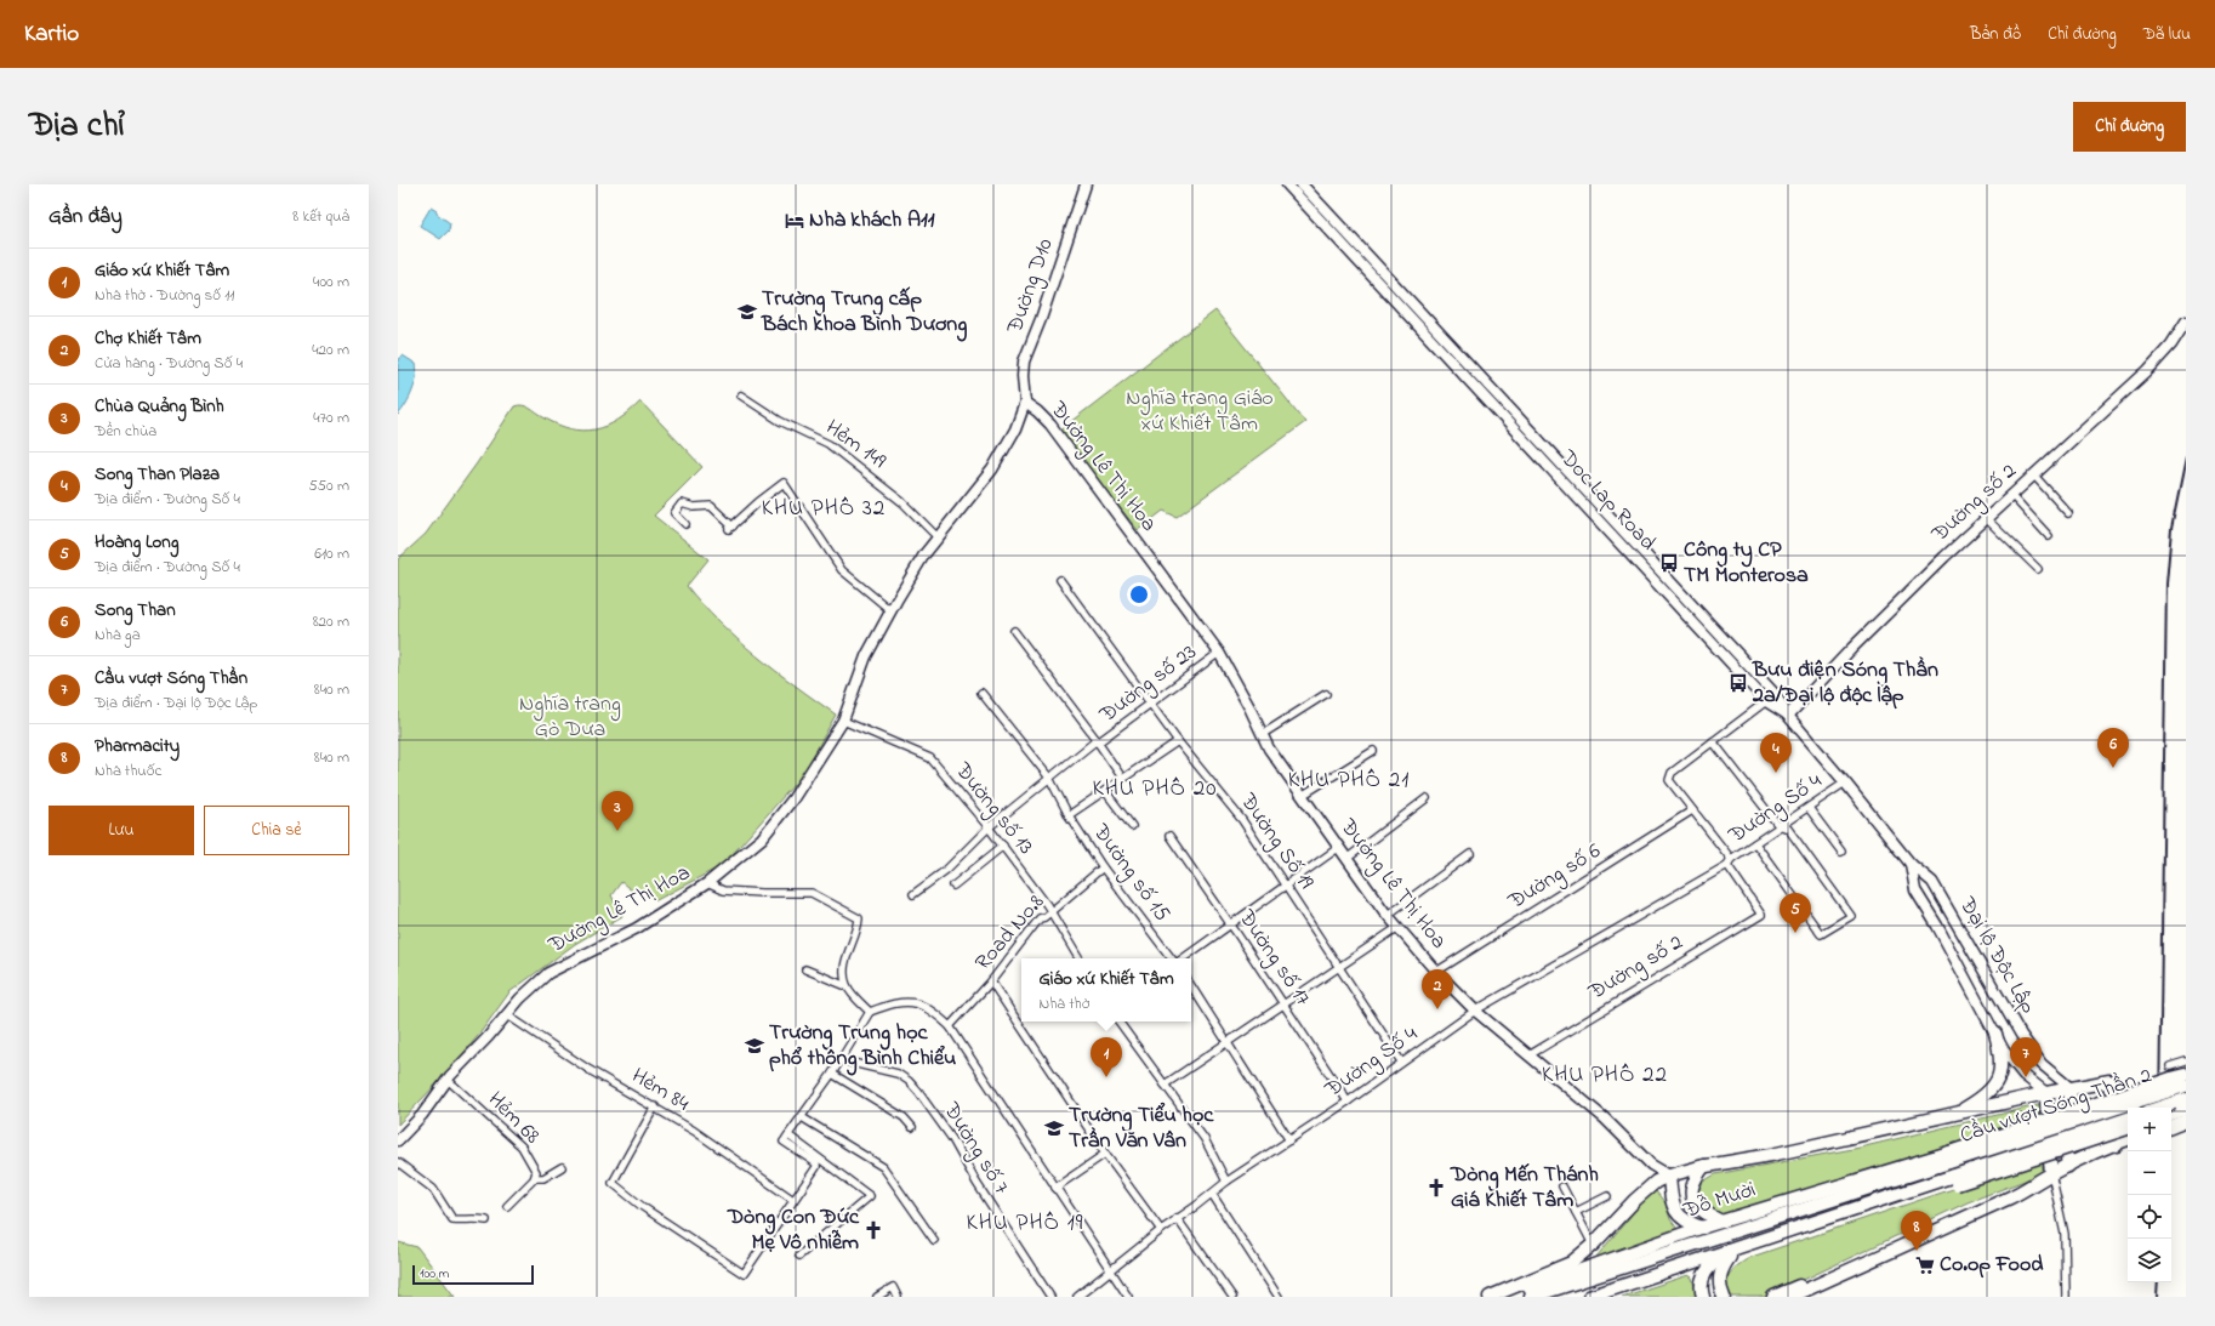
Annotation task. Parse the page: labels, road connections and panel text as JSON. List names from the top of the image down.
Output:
{
  "streets": {
    "highway": ["Cầu vượt Sóng Thần 2", "Đỗ Mười"],
    "street": [
      "Đường D10",
      "Hẻm 149",
      "Đường Lê Thị Hoa",
      "Doc Lap Road",
      "Đường số 2",
      "Đường số 23",
      "Đường số 13",
      "Đường Số 4",
      "Đường Số 19",
      "Đường số 15",
      "Đường số 6",
      "Road No.8",
      "Đại lộ Độc Lập",
      "Đường số 17",
      "Hẻm 84",
      "Hẻm 68",
      "Đường số 7"
    ]
  },
  "crossings": [
    ["Đường D10", "Đường Lê Thị Hoa"],
    ["Hẻm 149", "Đường Lê Thị Hoa"],
    ["Đường Lê Thị Hoa", "Đường số 2"],
    ["Đường Lê Thị Hoa", "Đường số 23"],
    ["Đường Lê Thị Hoa", "Đường số 13"],
    ["Đường Lê Thị Hoa", "Đường Số 4"],
    ["Đường Lê Thị Hoa", "Đường số 6"],
    ["Đường Lê Thị Hoa", "Hẻm 84"],
    ["Đường Lê Thị Hoa", "Hẻm 68"],
    ["Doc Lap Road", "Đường số 2"],
    ["Doc Lap Road", "Đại lộ Độc Lập"],
    ["Đường số 2", "Đường Số 4"],
    ["Đường số 2", "Đại lộ Độc Lập"],
    ["Đường số 23", "Đường số 13"],
    ["Đường số 23", "Đường Số 19"],
    ["Đường số 23", "Đường số 15"],
    ["Đường số 13", "Road No.8"],
    ["Đường Số 4", "Đường Số 19"],
    ["Đường Số 4", "Đại lộ Độc Lập"],
    ["Đường Số 4", "Đường số 17"],
    ["Đường số 15", "Road No.8"],
    ["Cầu vượt Sóng Thần 2", "Đỗ Mười"]
  ],
  "districts": [
    "KHU PHỐ 32",
    "KHU PHỐ 21",
    "KHU PHỐ 20",
    "KHU PHỐ 22",
    "KHU PHỐ 19"
  ],
  "parks": ["Nghĩa trang Giáo xứ Khiết Tâm", "Nghĩa trang Gò Dưa"],
  "places": {
    "hotel": ["Nhà khách A11"],
    "school or university": ["Trường Trung cấp Bách khoa Bình Dương", "Trường Trung học phổ thông Bình Chiểu", "Trường Tiểu học Trần Văn Vân"],
    "bus stop": ["Công ty CP TM Monterosa", "Bưu điện Sóng Thần 2a/Đại lộ độc lập"],
    "church": ["Dòng Mến Thánh Giá Khiết Tâm", "Dòng Con Đức Mẹ Vô nhiễm"],
    "supermarket": ["Co.op Food"]
  },
  "scale_bar": "100 m",
  "page": {
    "header": "Kartio",
    "nav": ["Bản đồ", "Chỉ đường", "Đã lưu"],
    "title": "Địa chỉ",
    "buttons": [
      "Chỉ đường",
      ["Lưu", "Chia sẻ"]
    ],
    "heading": ["Gần đây", "8 kết quả"],
    "list": [
      {
        "mark": "1",
        "name": "Giáo xứ Khiết Tâm",
        "note": "Nhà thờ · Đường số 11",
        "value": "400 m"
      },
      {
        "mark": "2",
        "name": "Chợ Khiết Tâm",
        "note": "Cửa hàng · Đường Số 4",
        "value": "420 m"
      },
      {
        "mark": "3",
        "name": "Chùa Quảng Bình",
        "note": "Đền chùa",
        "value": "470 m"
      },
      {
        "mark": "4",
        "name": "Song Than Plaza",
        "note": "Địa điểm · Đường Số 4",
        "value": "550 m"
      },
      {
        "mark": "5",
        "name": "Hoàng Long",
        "note": "Địa điểm · Đường Số 4",
        "value": "610 m"
      },
      {
        "mark": "6",
        "name": "Song Than",
        "note": "Nhà ga",
        "value": "820 m"
      },
      {
        "mark": "7",
        "name": "Cầu vượt Sóng Thần",
        "note": "Địa điểm · Đại lộ Độc Lập",
        "value": "840 m"
      },
      {
        "mark": "8",
        "name": "Pharmacity",
        "note": "Nhà thuốc",
        "value": "840 m"
      }
    ],
    "pins": [
      "6",
      "4",
      "3",
      "5",
      "2",
      "1",
      "7",
      "8"
    ],
    "popup": ["Giáo xứ Khiết Tâm", "Nhà thờ"],
    "map_buttons": ["+", "−"],
    "scale": "100 m"
  }
}
